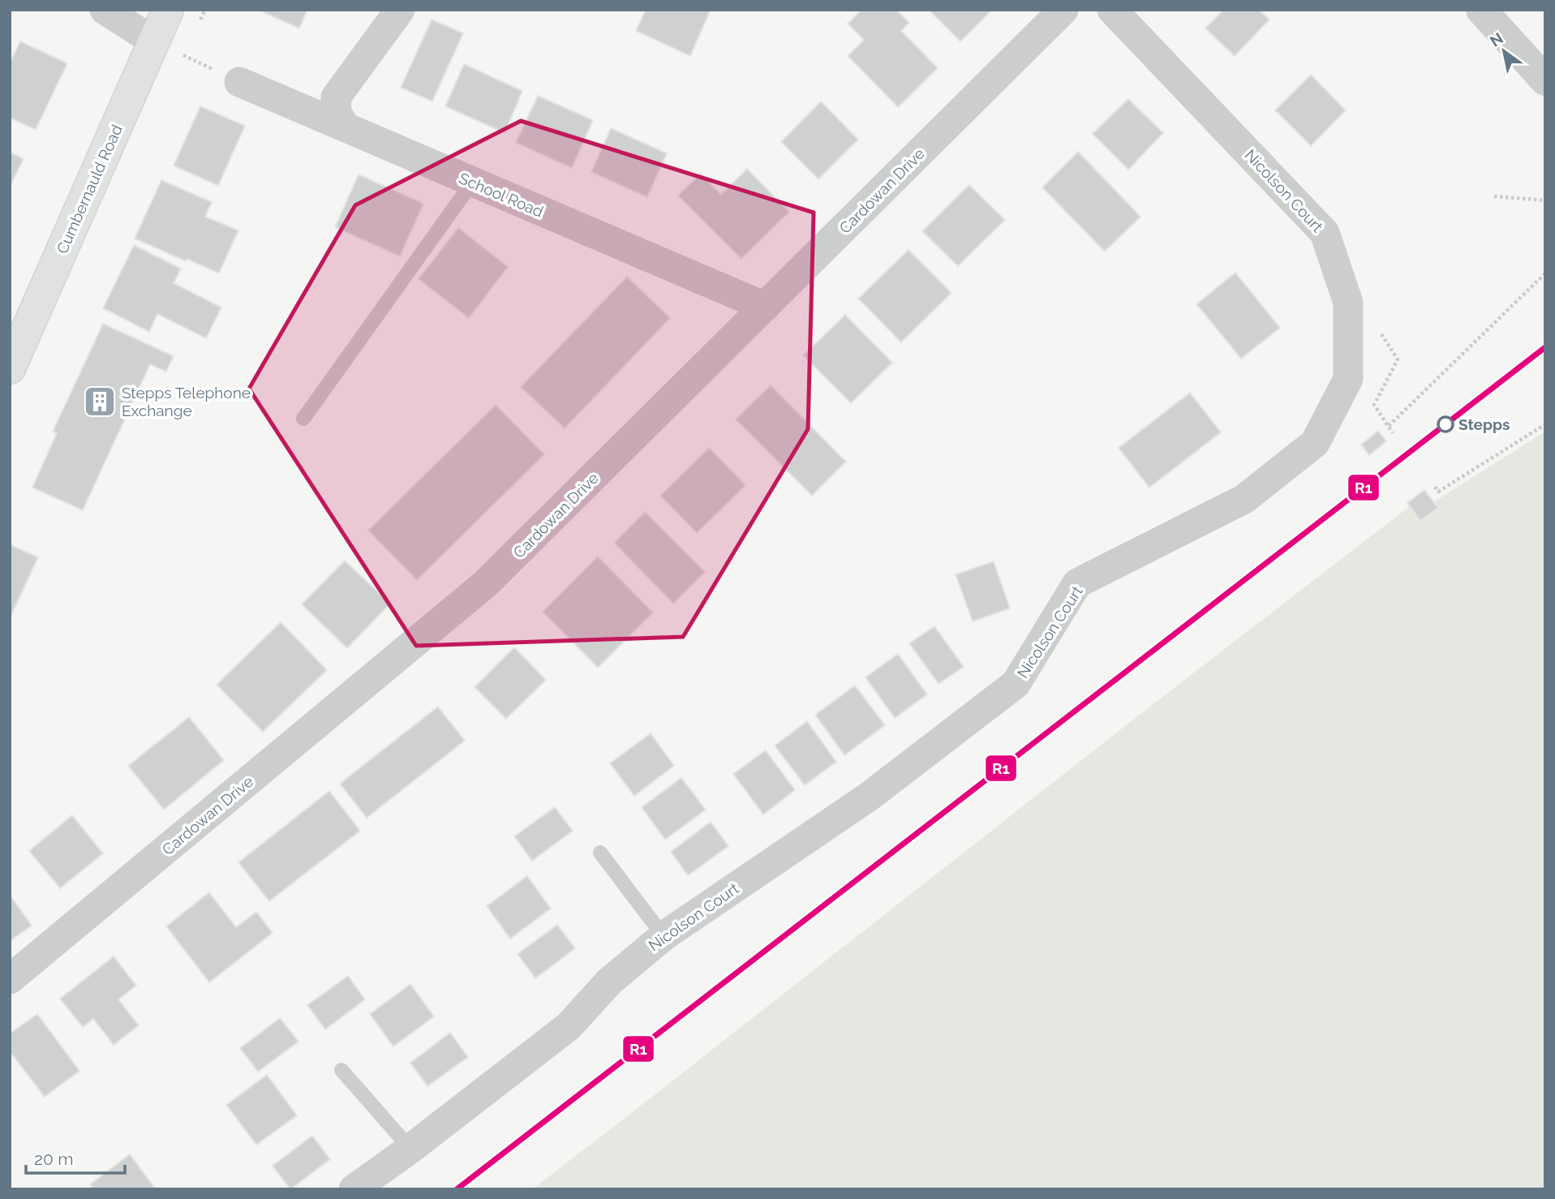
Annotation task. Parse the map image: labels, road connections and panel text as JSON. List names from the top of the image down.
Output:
{
  "streets": {
    "main road": ["Cumbernauld Road"],
    "street": ["Cardowan Drive", "Nicolson Court", "School Road"]
  },
  "crossings": [
    ["Cardowan Drive", "School Road"]
  ],
  "places": {
    "building": ["Stepps Telephone Exchange"],
    "other": ["Stepps"]
  },
  "lines": ["transit line R1"],
  "scale_bar": "20 m",
  "north": "top left"
}
